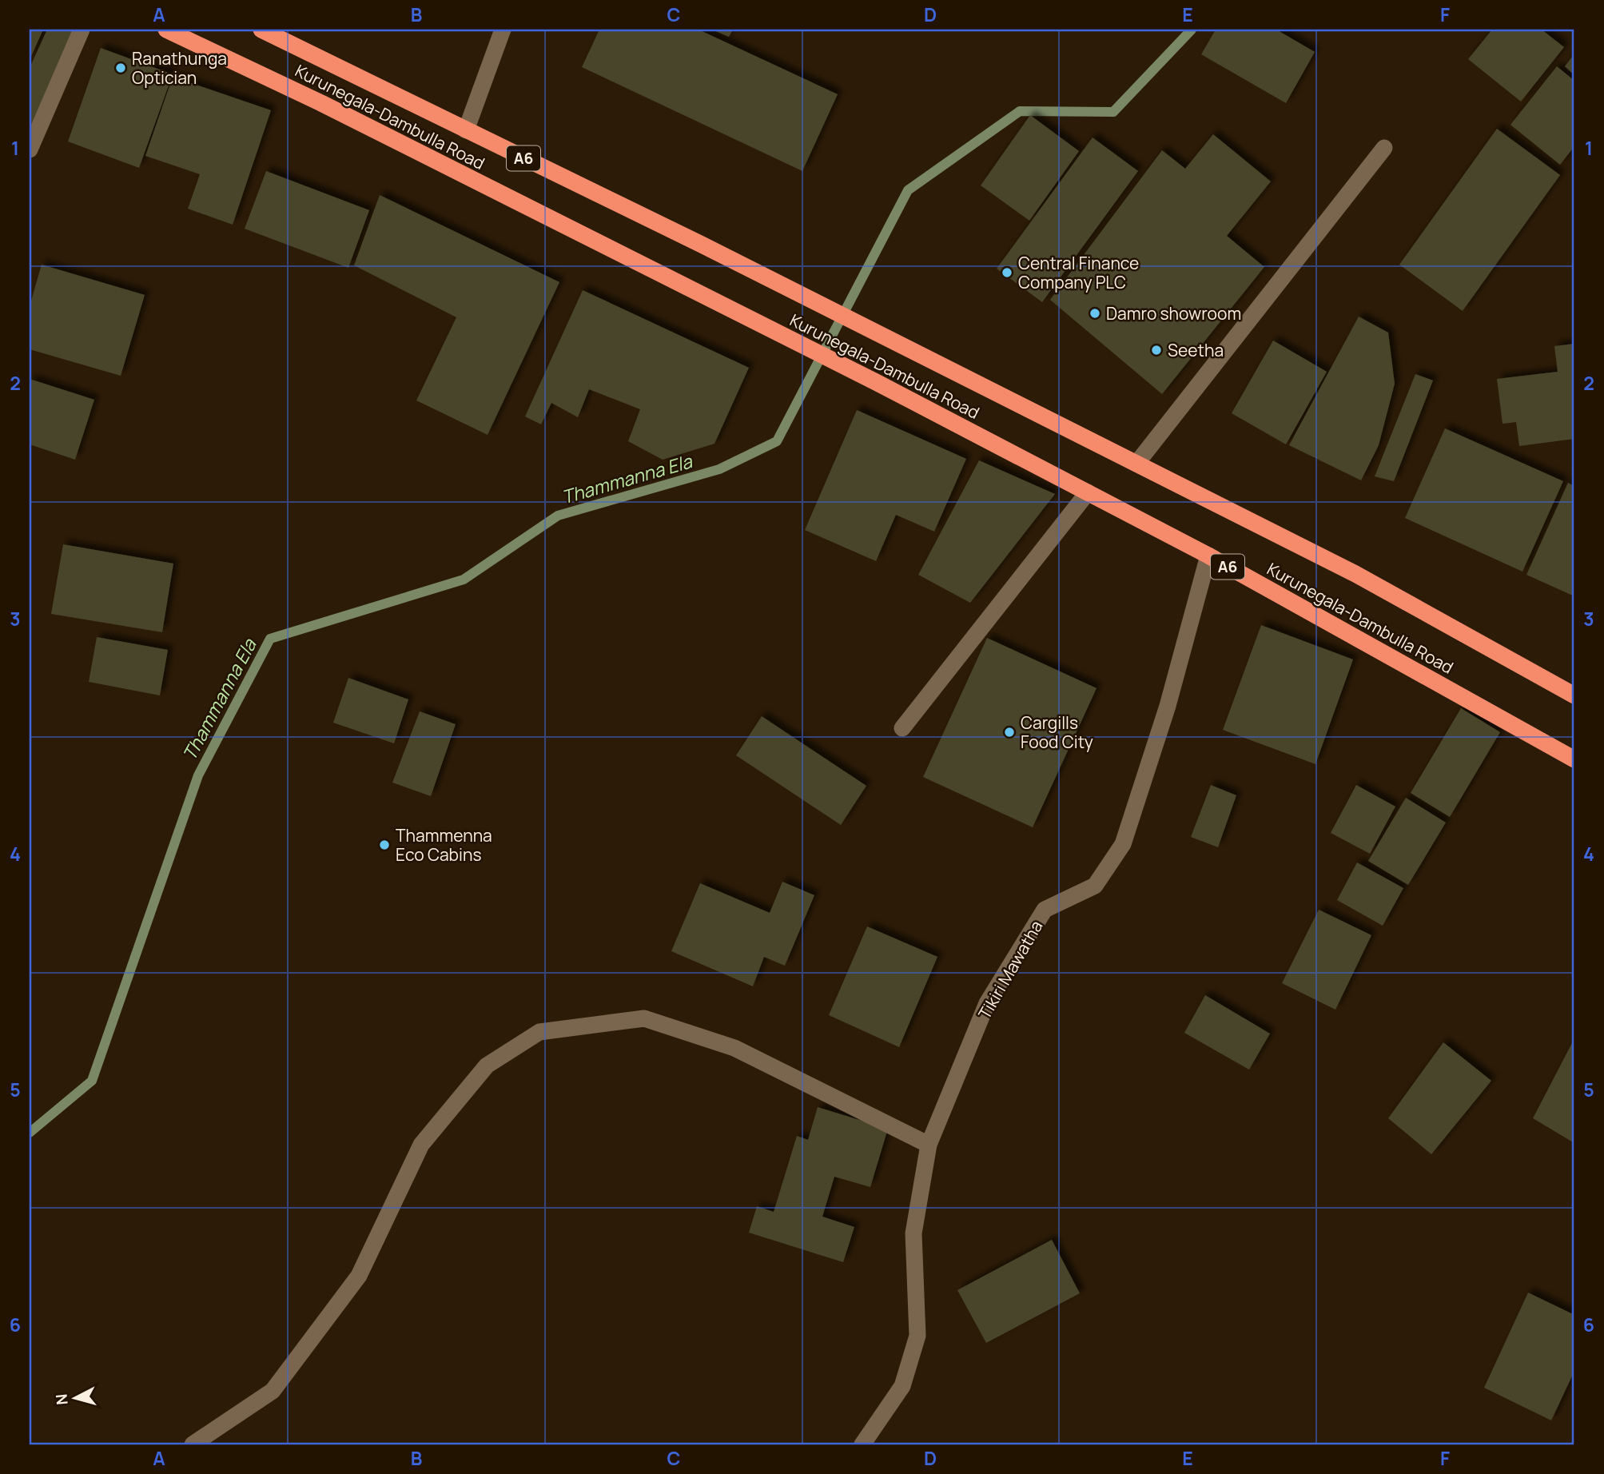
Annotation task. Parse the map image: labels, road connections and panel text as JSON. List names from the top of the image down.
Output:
{
  "streets": {
    "highway": ["Kurunegala-Dambulla Road", "A6"],
    "street": ["Tikiri Mawatha"]
  },
  "crossings": [
    ["Kurunegala-Dambulla Road", "Tikiri Mawatha"]
  ],
  "water": ["Thammanna Ela"],
  "places": [
    "Ranathunga Optician",
    "Central Finance Company PLC",
    "Damro showroom",
    "Seetha",
    "Cargills Food City",
    "Thammenna Eco Cabins"
  ],
  "north": "left",
  "grid": {
    "columns": [
      "A",
      "B",
      "C",
      "D",
      "E",
      "F"
    ],
    "rows": [
      "1",
      "2",
      "3",
      "4",
      "5",
      "6"
    ]
  }
}
